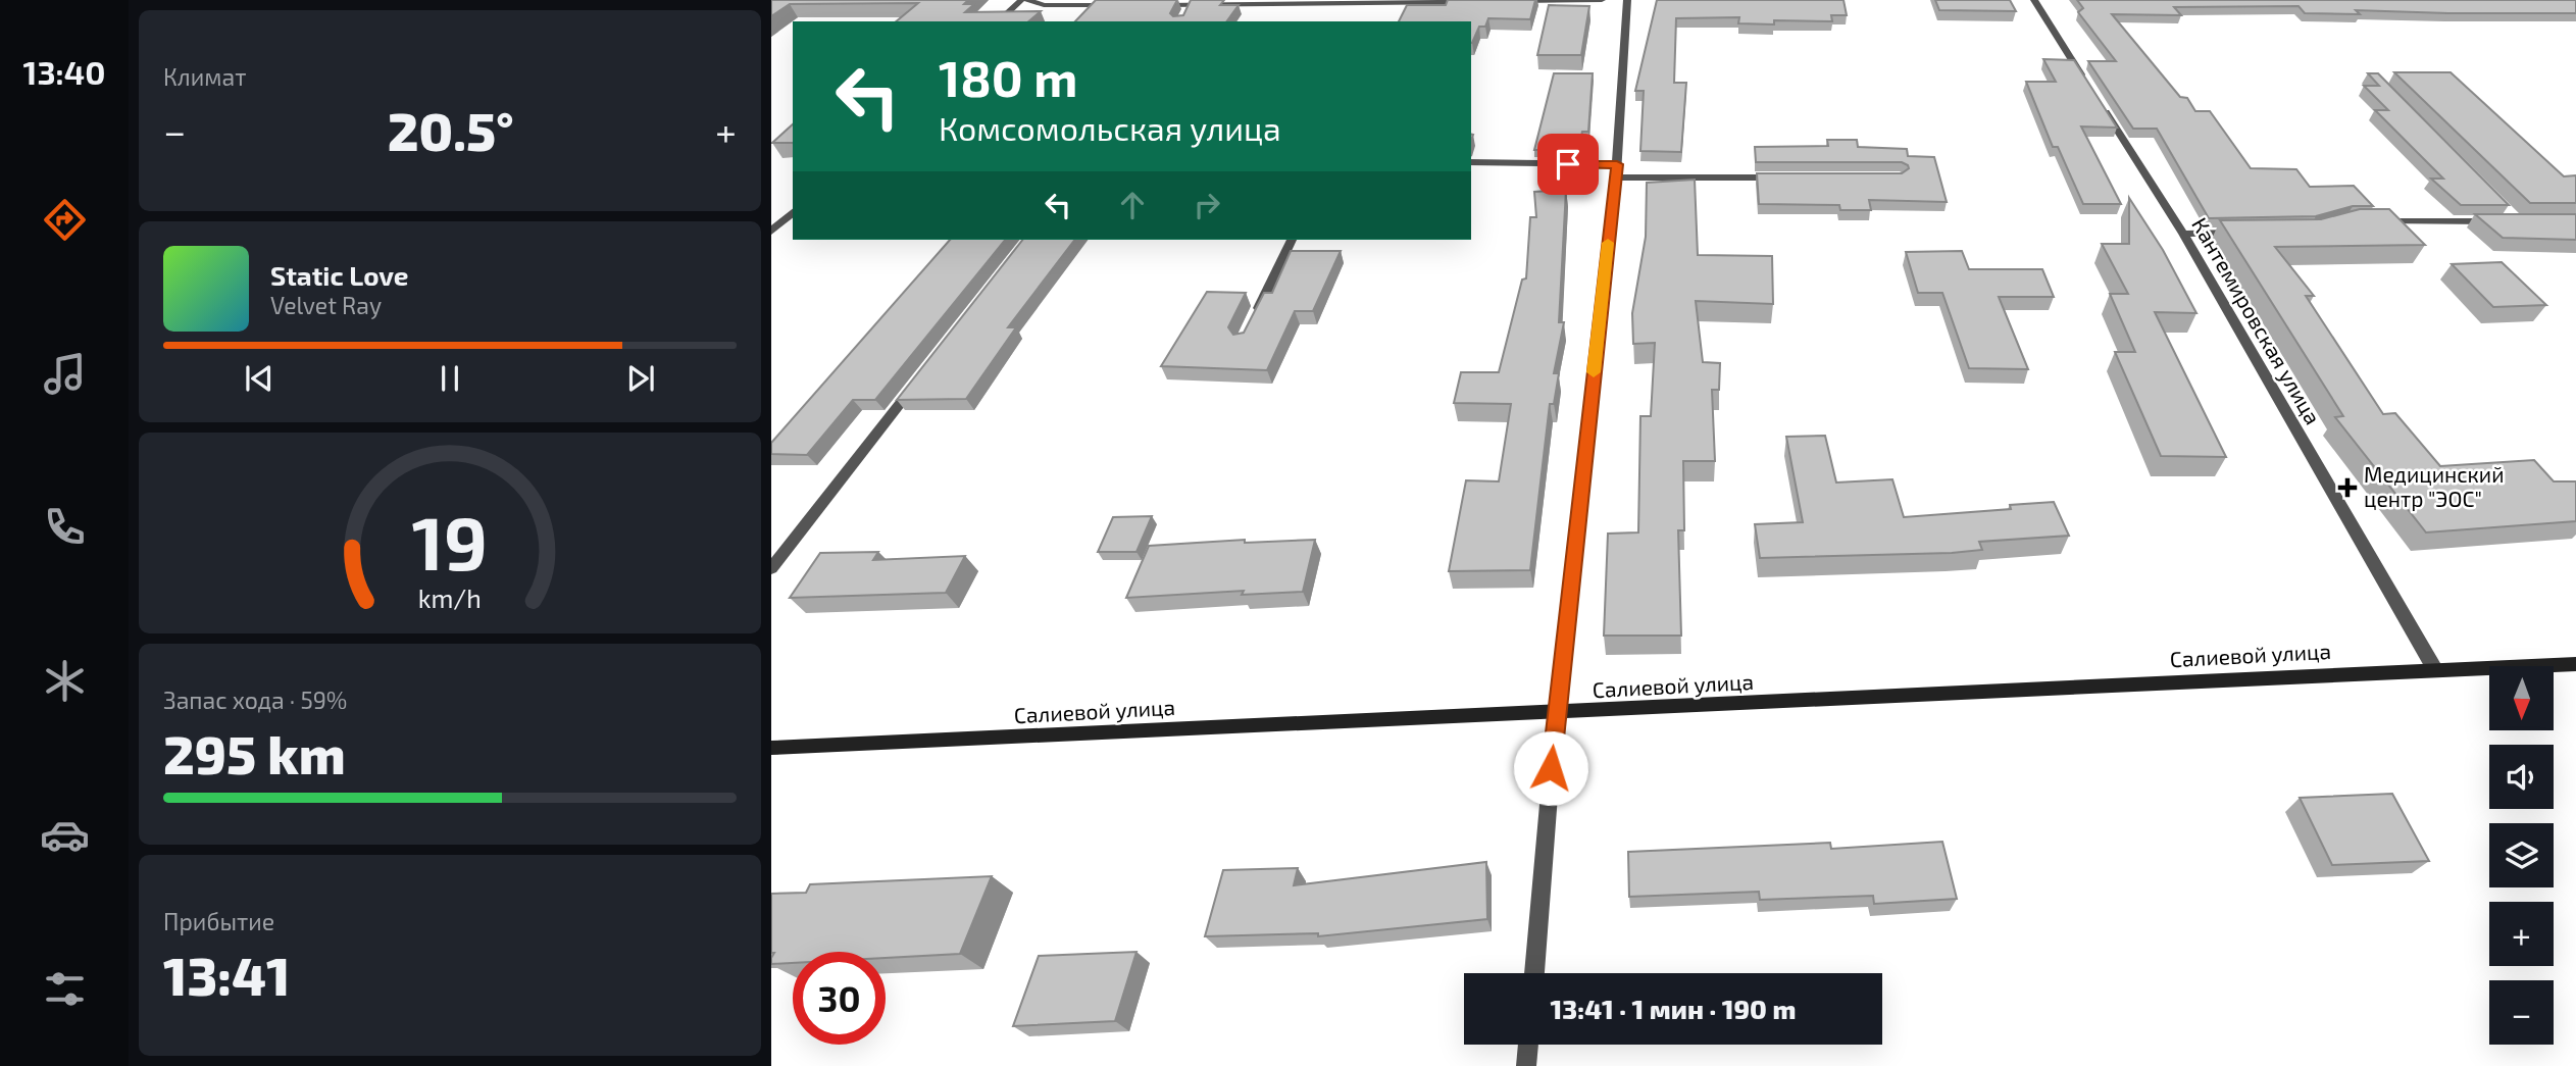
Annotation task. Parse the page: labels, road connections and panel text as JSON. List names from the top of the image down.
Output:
{
  "streets": {
    "main road": ["Салиевой улица"],
    "street": ["Кантемировская улица"]
  },
  "crossings": [
    ["Кантемировская улица", "Салиевой улица"]
  ],
  "places": {
    "health": ["Медицинский центр \"ЭОС\""]
  },
  "north": "bottom",
  "page": {
    "tabs": "13:40",
    "tile": [
      "Климат",
      ["Запас хода · 59%", "295 km"],
      ["Прибытие", "13:41"]
    ],
    "turn": ["180 m", "Комсомольская улица"],
    "heat": ["−", "20.5°", "+"],
    "song": ["Static Love", "Velvet Ray"],
    "map_buttons": ["+", "−"],
    "limit": "30",
    "trip": "13:41 · 1 мин · 190 m",
    "gauge": ["19", "km/h"]
  }
}
